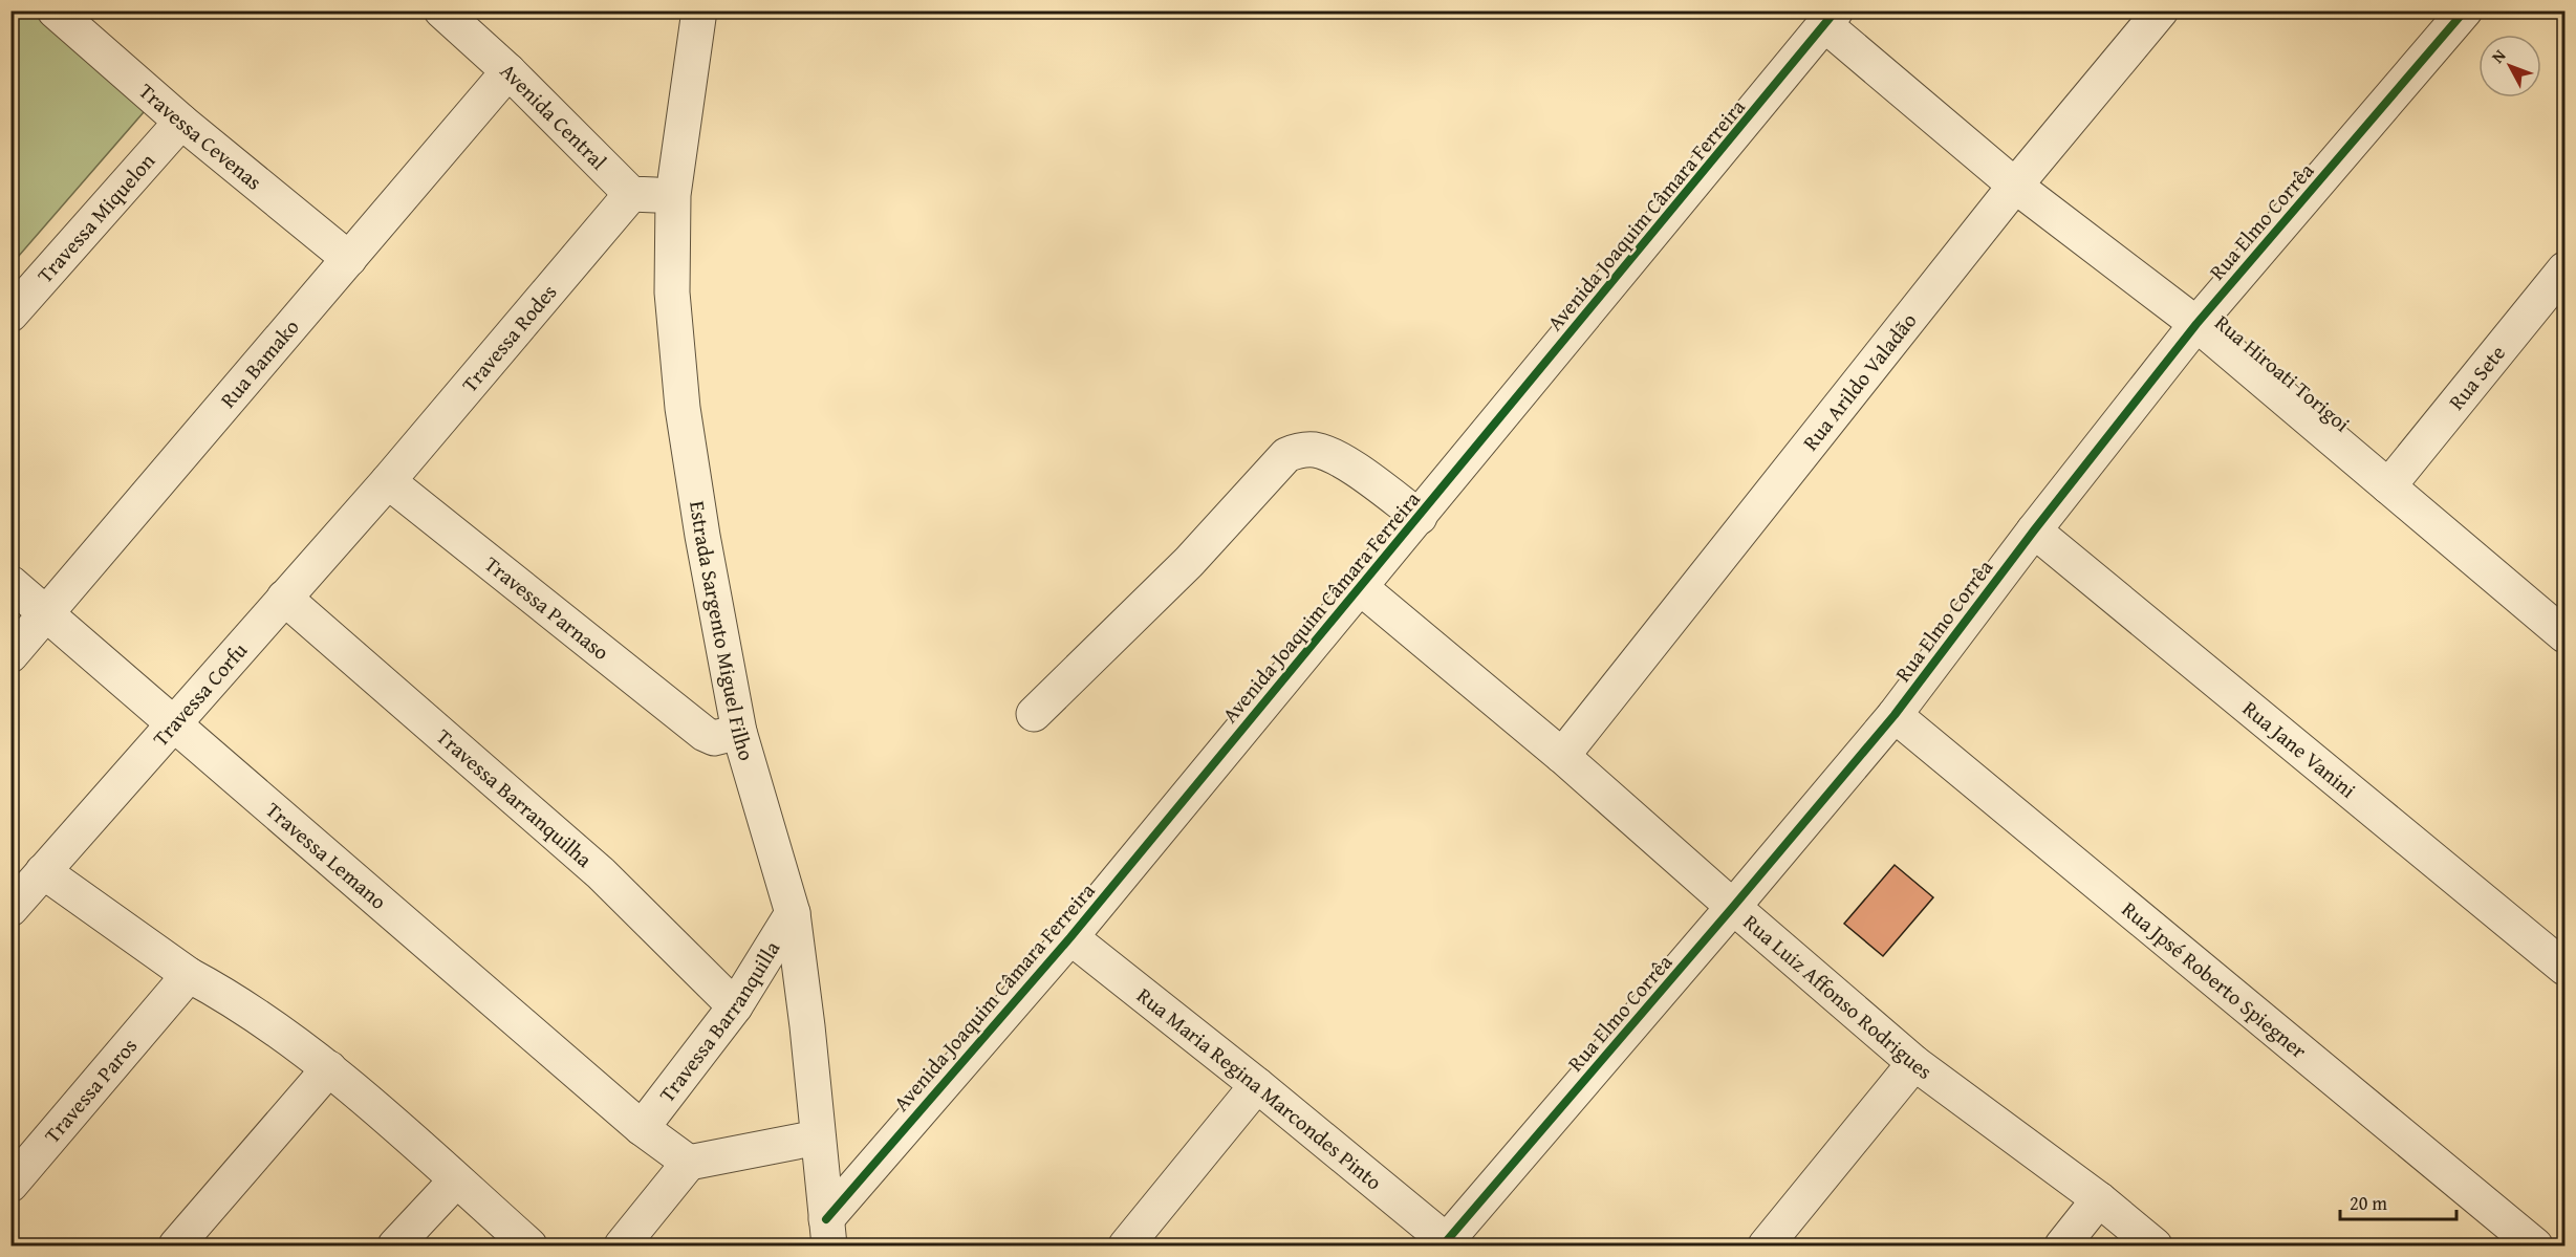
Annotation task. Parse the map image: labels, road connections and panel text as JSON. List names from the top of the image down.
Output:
{
  "streets": {
    "street": [
      "Avenida Central",
      "Travessa Cevenas",
      "Avenida Joaquim Câmara Ferreira",
      "Travessa Miquelon",
      "Rua Elmo Corrêa",
      "Travessa Rodes",
      "Rua Bamako",
      "Rua Hiroati Torigoi",
      "Rua Sete",
      "Rua Arildo Valadão",
      "Travessa Parnaso",
      "Estrada Sargento Miguel Filho",
      "Travessa Corfu",
      "Rua Jane Vanini",
      "Travessa Barranquilha",
      "Travessa Lemano",
      "Rua Jpsé Roberto Spiegner",
      "Rua Luiz Affonso Rodrigues",
      "Travessa Barranquilla",
      "Rua Maria Regina Marcondes Pinto",
      "Travessa Paros"
    ]
  },
  "crossings": [
    ["Avenida Central", "Travessa Rodes"],
    ["Avenida Central", "Rua Bamako"],
    ["Travessa Cevenas", "Travessa Miquelon"],
    ["Travessa Cevenas", "Rua Bamako"],
    ["Avenida Joaquim Câmara Ferreira", "Rua Hiroati Torigoi"],
    ["Avenida Joaquim Câmara Ferreira", "Estrada Sargento Miguel Filho"],
    ["Avenida Joaquim Câmara Ferreira", "Rua Luiz Affonso Rodrigues"],
    ["Avenida Joaquim Câmara Ferreira", "Rua Maria Regina Marcondes Pinto"],
    ["Rua Elmo Corrêa", "Rua Hiroati Torigoi"],
    ["Rua Elmo Corrêa", "Rua Jane Vanini"],
    ["Rua Elmo Corrêa", "Rua Jpsé Roberto Spiegner"],
    ["Rua Elmo Corrêa", "Rua Luiz Affonso Rodrigues"],
    ["Rua Elmo Corrêa", "Rua Maria Regina Marcondes Pinto"],
    ["Travessa Rodes", "Travessa Parnaso"],
    ["Travessa Rodes", "Travessa Corfu"],
    ["Rua Bamako", "Travessa Lemano"],
    ["Rua Hiroati Torigoi", "Rua Sete"],
    ["Rua Hiroati Torigoi", "Rua Arildo Valadão"],
    ["Rua Arildo Valadão", "Rua Luiz Affonso Rodrigues"],
    ["Travessa Parnaso", "Estrada Sargento Miguel Filho"],
    ["Travessa Parnaso", "Travessa Corfu"],
    ["Estrada Sargento Miguel Filho", "Travessa Barranquilla"],
    ["Travessa Corfu", "Travessa Barranquilha"],
    ["Travessa Corfu", "Travessa Lemano"],
    ["Travessa Barranquilha", "Travessa Barranquilla"],
    ["Travessa Lemano", "Travessa Barranquilla"]
  ],
  "scale_bar": "20 m",
  "north": "top left"
}
